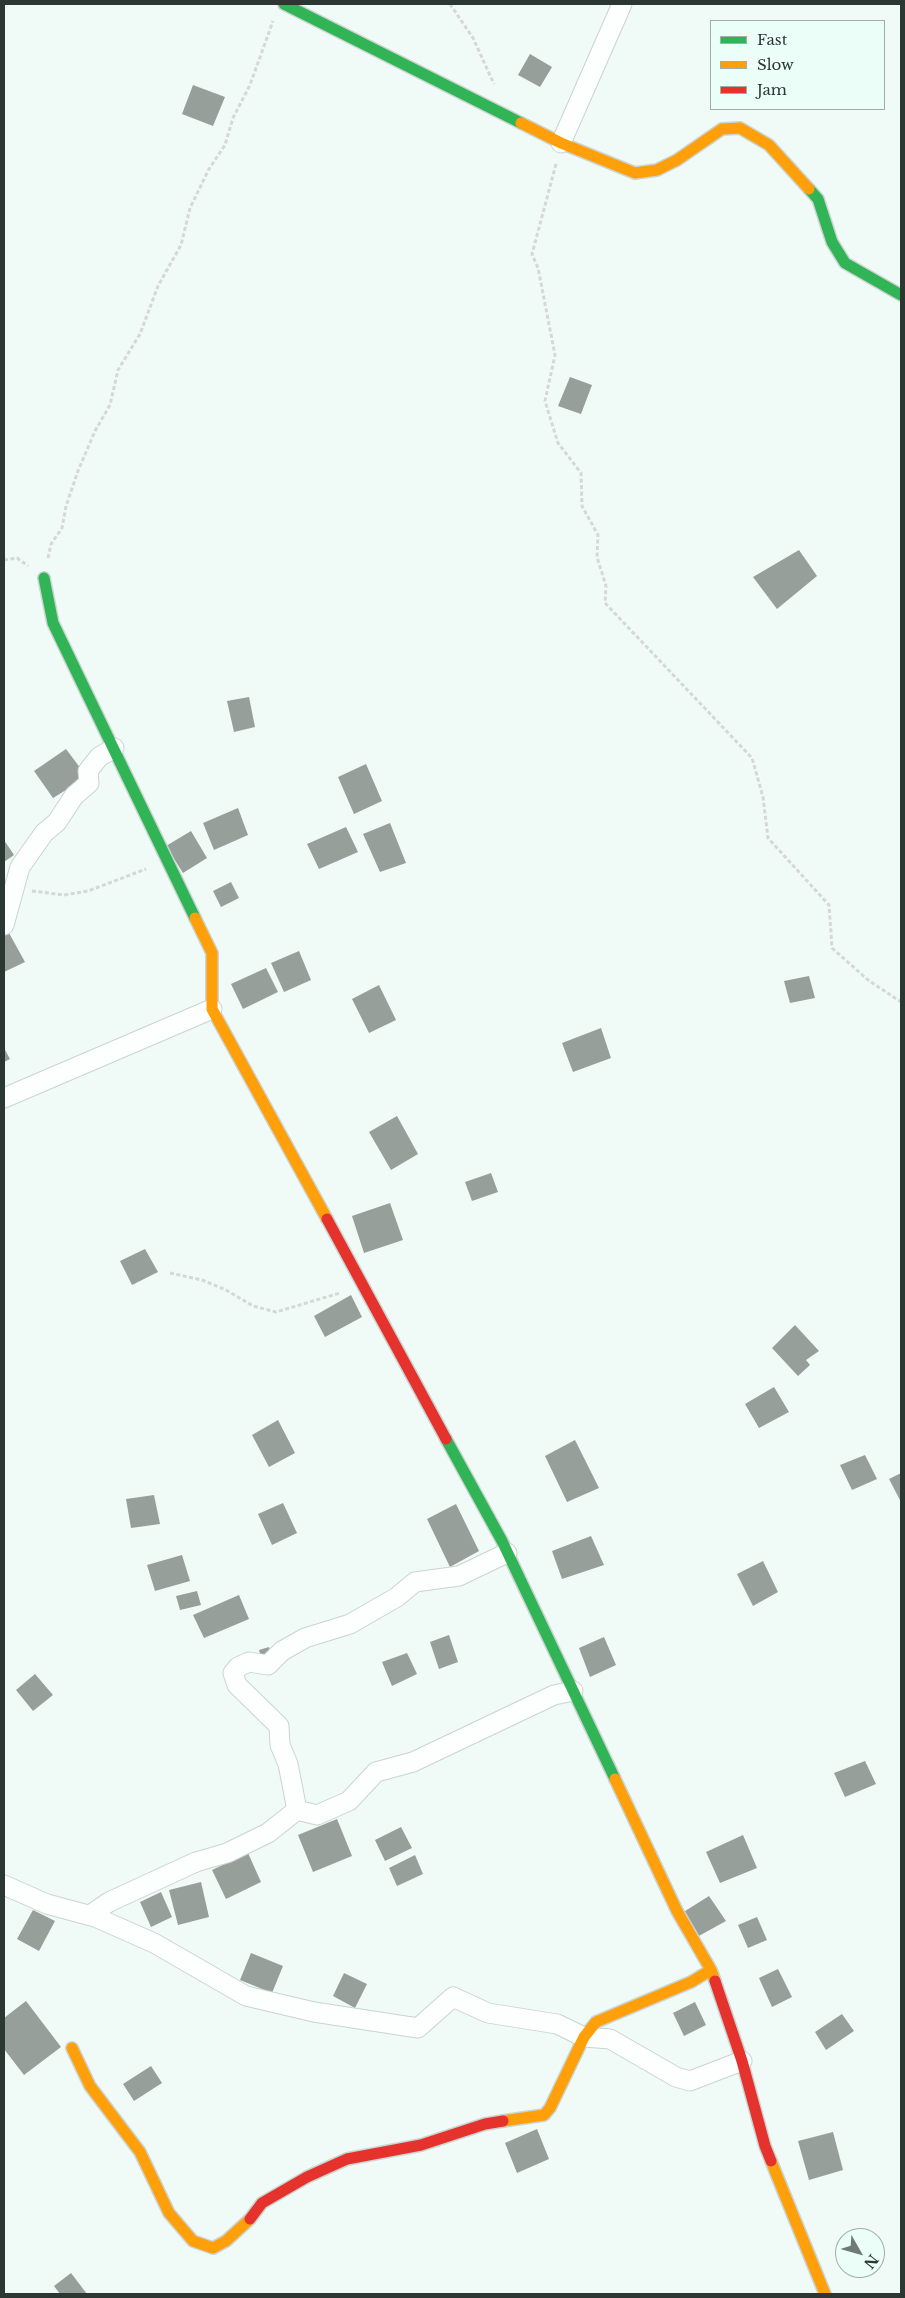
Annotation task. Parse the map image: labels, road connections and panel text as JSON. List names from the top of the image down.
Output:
{
  "legend": ["Fast", "Slow", "Jam"],
  "north": "bottom right"
}
